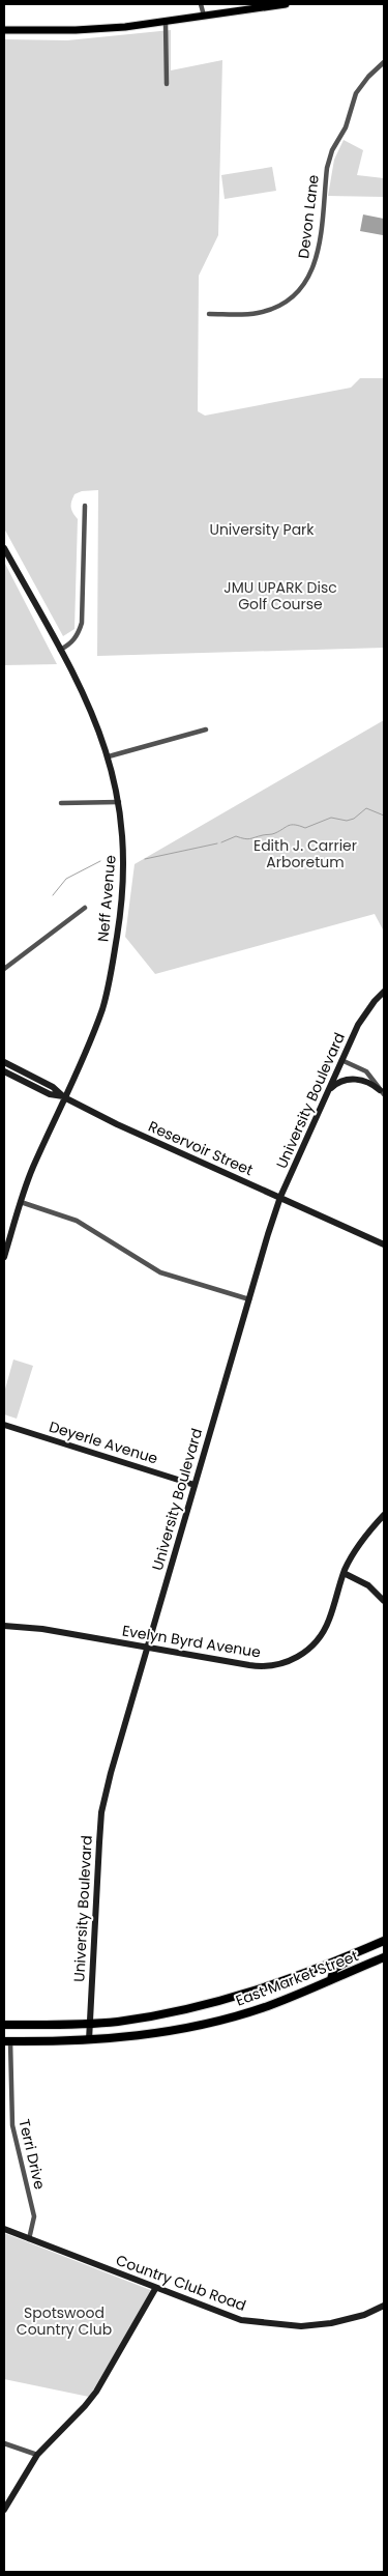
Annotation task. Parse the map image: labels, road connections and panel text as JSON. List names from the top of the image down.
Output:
{
  "streets": {
    "highway": ["East Market Street"],
    "main road": [
      "Neff Avenue",
      "University Boulevard",
      "Reservoir Street",
      "Deyerle Avenue",
      "Evelyn Byrd Avenue",
      "Country Club Road"
    ],
    "street": ["Devon Lane", "Terri Drive"]
  },
  "crossings": [
    ["Neff Avenue", "Reservoir Street"],
    ["University Boulevard", "Reservoir Street"],
    ["University Boulevard", "Deyerle Avenue"],
    ["University Boulevard", "Evelyn Byrd Avenue"],
    ["University Boulevard", "East Market Street"],
    ["East Market Street", "Terri Drive"],
    ["Terri Drive", "Country Club Road"]
  ],
  "parks": [
    "University Park",
    "JMU UPARK Disc Golf Course",
    "Edith J. Carrier Arboretum",
    "Spotswood Country Club"
  ]
}
